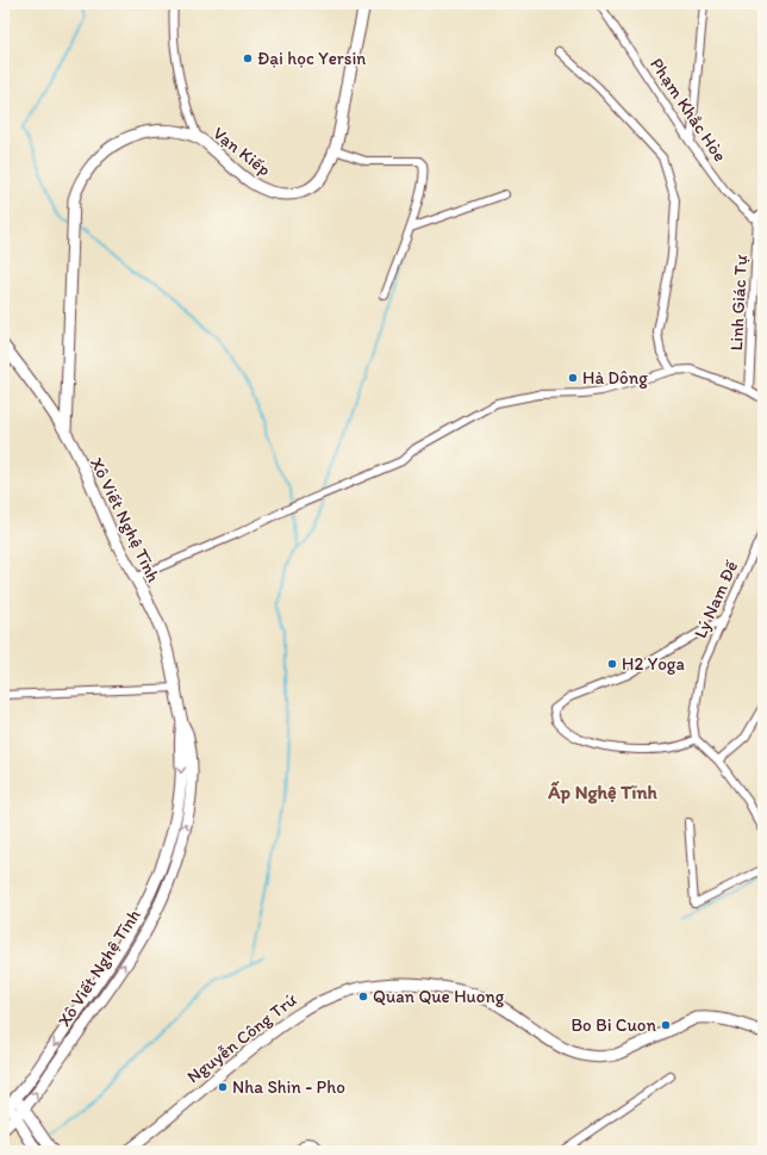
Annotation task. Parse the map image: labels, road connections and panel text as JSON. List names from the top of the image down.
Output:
{
  "streets": {
    "main road": ["Vạn Kiếp", "Xô Viết Nghệ Tĩnh", "Nguyễn Công Trứ"],
    "street": ["Phạm Khắc Hòe", "Linh Giác Tự", "Lý Nam Đế"]
  },
  "crossings": [
    ["Phạm Khắc Hòe", "Linh Giác Tự"],
    ["Vạn Kiếp", "Xô Viết Nghệ Tĩnh"]
  ],
  "districts": ["Ấp Nghệ Tĩnh"],
  "places": [
    "Đại học Yersin",
    "Hà Dông",
    "H2 Yoga",
    "Quan Que Huong",
    "Bo Bi Cuon",
    "Nha Shin - Pho"
  ]
}
